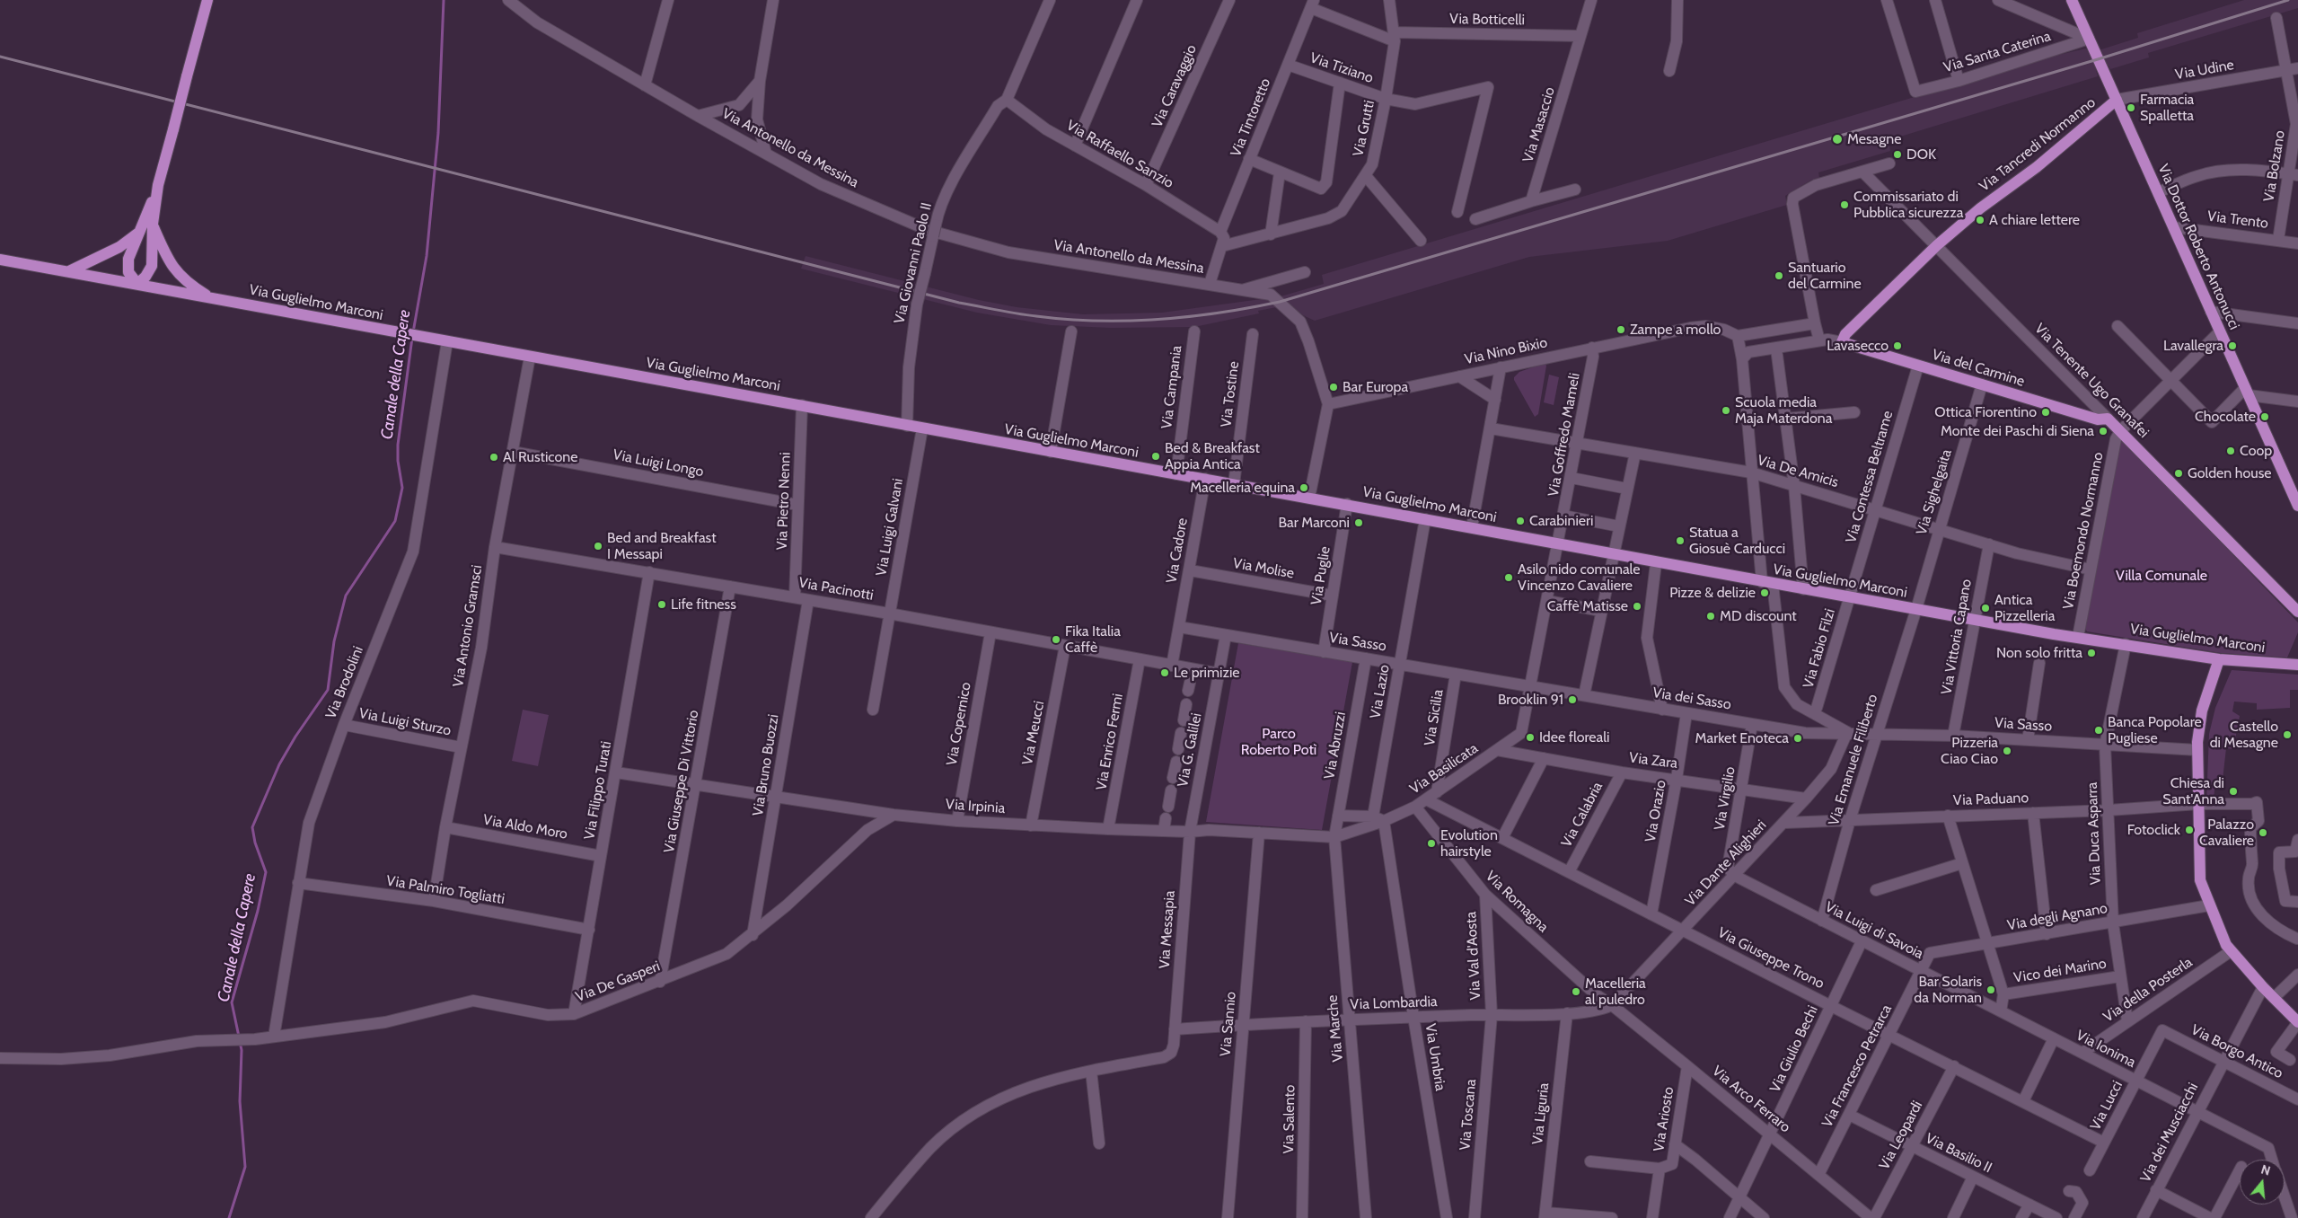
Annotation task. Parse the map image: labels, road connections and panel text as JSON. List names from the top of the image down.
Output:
{
  "streets": {
    "main road": [
      "Via Tancredi Normanno",
      "Via Dottor Roberto Antonucci",
      "Via Guglielmo Marconi",
      "Via del Carmine",
      "Via Tenente Ugo Granafei"
    ],
    "street": [
      "Via Botticelli",
      "Via Santa Caterina",
      "Via Tiziano",
      "Via Udine",
      "Via Caravaggio",
      "Via Tintoretto",
      "Via Masaccio",
      "Via Grutti",
      "Via Antonello da Messina",
      "Via Raffaello Sanzio",
      "Via Bolzano",
      "Via Trento",
      "Via Giovanni Paolo II",
      "Via Nino Bixio",
      "Via Campania",
      "Via Tostine",
      "Via Goffredo Mameli",
      "Via Luigi Longo",
      "Via De Amicis",
      "Via Contessa Beltrame",
      "Via Sighelgaita",
      "Via Pietro Nenni",
      "Via Luigi Galvani",
      "Via Boemondo Normanno",
      "Via Cadore",
      "Via Molise",
      "Via Puglie",
      "Via Pacinotti",
      "Via Antonio Gramsci",
      "Via Vittoria Capano",
      "Via Sasso",
      "Via Fabio Filzi",
      "Via Brodolini",
      "Via Lazio",
      "Via dei Sasso",
      "Via Sicilia",
      "Via Luigi Sturzo",
      "Via Copernico",
      "Via Meucci",
      "Via Enrico Fermi",
      "Via Abruzzi",
      "Via G. Galilei",
      "Via Emanuele Filiberto",
      "Via Zara",
      "Via Bruno Buozzi",
      "Via Basilicata",
      "Via Giuseppe Di Vittorio",
      "Via Filippo Turati",
      "Via Virgilio",
      "Via Paduano",
      "Via Irpinia",
      "Via Orazio",
      "Via Calabria",
      "Via Aldo Moro",
      "Via Duca Asparra",
      "Via Dante Alighieri",
      "Via Palmiro Togliatti",
      "Via Romagna",
      "Via degli Agnano",
      "Via Messapia",
      "Via Luigi di Savoia",
      "Via Val d'Aosta",
      "Via Giuseppe Trono",
      "Vico dei Marino",
      "Via De Gasperi",
      "Via della Posterla",
      "Via Lombardia",
      "Via Sannio",
      "Via Marche",
      "Via Giulio Bechi",
      "Via Ionima",
      "Via Borgo Antico",
      "Via Umbria",
      "Via Francesco Petrarca",
      "Via Arco Ferraro",
      "Via Lucci",
      "Via Liguria",
      "Via Toscana",
      "Via Salento",
      "Via Ariosto",
      "Via dei Musciacchi",
      "Via Leopardi",
      "Via Basilio II"
    ]
  },
  "crossings": [
    ["Via Botticelli", "Via Masaccio"],
    ["Via Botticelli", "Via Grutti"],
    ["Via Santa Caterina", "Via Dottor Roberto Antonucci"],
    ["Via Tiziano", "Via Tintoretto"],
    ["Via Tiziano", "Via Grutti"],
    ["Via Udine", "Via Tancredi Normanno"],
    ["Via Udine", "Via Bolzano"],
    ["Via Udine", "Via Dottor Roberto Antonucci"],
    ["Via Caravaggio", "Via Raffaello Sanzio"],
    ["Via Tintoretto", "Via Grutti"],
    ["Via Tintoretto", "Via Raffaello Sanzio"],
    ["Via Tancredi Normanno", "Via Dottor Roberto Antonucci"],
    ["Via Tancredi Normanno", "Via del Carmine"],
    ["Via Tancredi Normanno", "Via Tenente Ugo Granafei"],
    ["Via Antonello da Messina", "Via Nino Bixio"],
    ["Via Raffaello Sanzio", "Via Giovanni Paolo II"],
    ["Via Bolzano", "Via Trento"],
    ["Via Trento", "Via Dottor Roberto Antonucci"],
    ["Via Giovanni Paolo II", "Via Guglielmo Marconi"],
    ["Via Guglielmo Marconi", "Via Campania"],
    ["Via Guglielmo Marconi", "Via Tostine"],
    ["Via Guglielmo Marconi", "Via Goffredo Mameli"],
    ["Via Guglielmo Marconi", "Via Contessa Beltrame"],
    ["Via Guglielmo Marconi", "Via Sighelgaita"],
    ["Via Guglielmo Marconi", "Via Pietro Nenni"],
    ["Via Guglielmo Marconi", "Via Luigi Galvani"],
    ["Via Guglielmo Marconi", "Via Boemondo Normanno"],
    ["Via Guglielmo Marconi", "Via Cadore"],
    ["Via Guglielmo Marconi", "Via Puglie"],
    ["Via Guglielmo Marconi", "Via Antonio Gramsci"],
    ["Via Guglielmo Marconi", "Via Vittoria Capano"],
    ["Via Guglielmo Marconi", "Via Fabio Filzi"],
    ["Via Guglielmo Marconi", "Via Brodolini"],
    ["Via Guglielmo Marconi", "Via Lazio"],
    ["Via Guglielmo Marconi", "Via Emanuele Filiberto"],
    ["Via Guglielmo Marconi", "Via Duca Asparra"],
    ["Via Nino Bixio", "Via Goffredo Mameli"],
    ["Via del Carmine", "Via Tenente Ugo Granafei"],
    ["Via del Carmine", "Via Contessa Beltrame"],
    ["Via del Carmine", "Via Sighelgaita"],
    ["Via Tenente Ugo Granafei", "Via Boemondo Normanno"],
    ["Via Goffredo Mameli", "Via De Amicis"],
    ["Via Goffredo Mameli", "Via Sasso"],
    ["Via Goffredo Mameli", "Via dei Sasso"],
    ["Via Goffredo Mameli", "Via Basilicata"],
    ["Via Luigi Longo", "Via Pietro Nenni"],
    ["Via Luigi Longo", "Via Antonio Gramsci"],
    ["Via De Amicis", "Via Contessa Beltrame"],
    ["Via De Amicis", "Via Sighelgaita"],
    ["Via De Amicis", "Via Boemondo Normanno"],
    ["Via De Amicis", "Via Vittoria Capano"],
    ["Via Contessa Beltrame", "Via Fabio Filzi"],
    ["Via Sighelgaita", "Via Emanuele Filiberto"],
    ["Via Pietro Nenni", "Via Pacinotti"],
    ["Via Luigi Galvani", "Via Pacinotti"],
    ["Via Cadore", "Via Molise"],
    ["Via Cadore", "Via Pacinotti"],
    ["Via Cadore", "Via Sasso"],
    ["Via Molise", "Via Puglie"],
    ["Via Puglie", "Via Sasso"],
    ["Via Pacinotti", "Via Antonio Gramsci"],
    ["Via Pacinotti", "Via Copernico"],
    ["Via Pacinotti", "Via Meucci"],
    ["Via Pacinotti", "Via Enrico Fermi"],
    ["Via Pacinotti", "Via G. Galilei"],
    ["Via Pacinotti", "Via Bruno Buozzi"],
    ["Via Pacinotti", "Via Giuseppe Di Vittorio"],
    ["Via Pacinotti", "Via Filippo Turati"],
    ["Via Antonio Gramsci", "Via Luigi Sturzo"],
    ["Via Antonio Gramsci", "Via Aldo Moro"],
    ["Via Antonio Gramsci", "Via Palmiro Togliatti"],
    ["Via Vittoria Capano", "Via Sasso"],
    ["Via Sasso", "Via Lazio"],
    ["Via Sasso", "Via dei Sasso"],
    ["Via Sasso", "Via Sicilia"],
    ["Via Sasso", "Via Abruzzi"],
    ["Via Sasso", "Via G. Galilei"],
    ["Via Sasso", "Via Emanuele Filiberto"],
    ["Via Sasso", "Via Basilicata"],
    ["Via Sasso", "Via Duca Asparra"],
    ["Via Sasso", "Via Dante Alighieri"],
    ["Via Brodolini", "Via Luigi Sturzo"],
    ["Via Brodolini", "Via Palmiro Togliatti"],
    ["Via Brodolini", "Via De Gasperi"],
    ["Via Lazio", "Via Basilicata"],
    ["Via Lazio", "Via Umbria"],
    ["Via dei Sasso", "Via Basilicata"],
    ["Via dei Sasso", "Via Virgilio"],
    ["Via dei Sasso", "Via Orazio"],
    ["Via dei Sasso", "Via Dante Alighieri"],
    ["Via Sicilia", "Via Basilicata"],
    ["Via Copernico", "Via Irpinia"],
    ["Via Meucci", "Via Irpinia"],
    ["Via Enrico Fermi", "Via Irpinia"],
    ["Via Abruzzi", "Via Basilicata"],
    ["Via Abruzzi", "Via Irpinia"],
    ["Via Abruzzi", "Via Marche"],
    ["Via G. Galilei", "Via Irpinia"],
    ["Via G. Galilei", "Via Messapia"],
    ["Via Emanuele Filiberto", "Via Paduano"],
    ["Via Emanuele Filiberto", "Via Luigi di Savoia"],
    ["Via Zara", "Via Basilicata"],
    ["Via Zara", "Via Virgilio"],
    ["Via Zara", "Via Orazio"],
    ["Via Zara", "Via Calabria"],
    ["Via Zara", "Via Dante Alighieri"],
    ["Via Bruno Buozzi", "Via Irpinia"],
    ["Via Bruno Buozzi", "Via De Gasperi"],
    ["Via Basilicata", "Via Irpinia"],
    ["Via Basilicata", "Via Romagna"],
    ["Via Basilicata", "Via Giuseppe Trono"],
    ["Via Basilicata", "Via Marche"],
    ["Via Basilicata", "Via Umbria"],
    ["Via Giuseppe Di Vittorio", "Via Irpinia"],
    ["Via Giuseppe Di Vittorio", "Via De Gasperi"],
    ["Via Filippo Turati", "Via Irpinia"],
    ["Via Filippo Turati", "Via Aldo Moro"],
    ["Via Filippo Turati", "Via Palmiro Togliatti"],
    ["Via Filippo Turati", "Via De Gasperi"],
    ["Via Virgilio", "Via Dante Alighieri"],
    ["Via Virgilio", "Via Luigi di Savoia"],
    ["Via Paduano", "Via Duca Asparra"],
    ["Via Paduano", "Via Dante Alighieri"],
    ["Via Irpinia", "Via Messapia"],
    ["Via Irpinia", "Via De Gasperi"],
    ["Via Irpinia", "Via Sannio"],
    ["Via Irpinia", "Via Marche"],
    ["Via Orazio", "Via Giuseppe Trono"],
    ["Via Calabria", "Via Giuseppe Trono"],
    ["Via Duca Asparra", "Via degli Agnano"],
    ["Via Duca Asparra", "Vico dei Marino"],
    ["Via Duca Asparra", "Via della Posterla"],
    ["Via Dante Alighieri", "Via Romagna"],
    ["Via Dante Alighieri", "Via Luigi di Savoia"],
    ["Via Dante Alighieri", "Via Giuseppe Trono"],
    ["Via Dante Alighieri", "Via Lombardia"],
    ["Via Dante Alighieri", "Via Arco Ferraro"],
    ["Via Romagna", "Via Val d'Aosta"],
    ["Via Romagna", "Via Lombardia"],
    ["Via Romagna", "Via Arco Ferraro"],
    ["Via degli Agnano", "Via Luigi di Savoia"],
    ["Via degli Agnano", "Via Francesco Petrarca"],
    ["Via Messapia", "Via Lombardia"],
    ["Via Luigi di Savoia", "Via Giulio Bechi"],
    ["Via Luigi di Savoia", "Via Ionima"],
    ["Via Luigi di Savoia", "Via Francesco Petrarca"],
    ["Via Val d'Aosta", "Via Lombardia"],
    ["Via Val d'Aosta", "Via Toscana"],
    ["Via Giuseppe Trono", "Via Giulio Bechi"],
    ["Via Giuseppe Trono", "Via Francesco Petrarca"],
    ["Via Giuseppe Trono", "Via Lucci"],
    ["Via Giuseppe Trono", "Via Leopardi"],
    ["Via della Posterla", "Via Ionima"],
    ["Via Lombardia", "Via Sannio"],
    ["Via Lombardia", "Via Marche"],
    ["Via Lombardia", "Via Umbria"],
    ["Via Lombardia", "Via Arco Ferraro"],
    ["Via Lombardia", "Via Liguria"],
    ["Via Lombardia", "Via Toscana"],
    ["Via Lombardia", "Via Salento"],
    ["Via Giulio Bechi", "Via Arco Ferraro"],
    ["Via Ionima", "Via Lucci"],
    ["Via Ionima", "Via dei Musciacchi"],
    ["Via Borgo Antico", "Via Lucci"],
    ["Via Borgo Antico", "Via dei Musciacchi"],
    ["Via Francesco Petrarca", "Via Arco Ferraro"],
    ["Via Francesco Petrarca", "Via Basilio II"],
    ["Via Arco Ferraro", "Via Ariosto"],
    ["Via Arco Ferraro", "Via Leopardi"],
    ["Via Leopardi", "Via Basilio II"]
  ],
  "water": ["Canale della Capere"],
  "parks": ["Villa Comunale", "Parco Roberto Potì"],
  "places": [
    "Farmacia Spalletta",
    "Mesagne",
    "DOK",
    "Commissariato di Pubblica sicurezza",
    "A chiare lettere",
    "Santuario del Carmine",
    "Zampe a mollo",
    "Lavasecco",
    "Lavallegra",
    "Bar Europa",
    "Scuola media Maja Materdona",
    "Ottica Fiorentino",
    "Chocolate",
    "Monte dei Paschi di Siena",
    "Coop",
    "Bed & Breakfast Appia Antica",
    "Al Rusticone",
    "Golden house",
    "Macelleria equina",
    "Carabinieri",
    "Bar Marconi",
    "Statua a Giosuè Carducci",
    "Bed and Breakfast I Messapi",
    "Asilo nido comunale Vincenzo Cavaliere",
    "Pizze & delizie",
    "Life fitness",
    "Caffè Matisse",
    "Antica Pizzelleria",
    "MD discount",
    "Fika Italia Caffè",
    "Non solo fritta",
    "Le primizie",
    "Brooklin 91",
    "Banca Popolare Pugliese",
    "Castello di Mesagne",
    "Idee floreali",
    "Market Enoteca",
    "Pizzeria Ciao Ciao",
    "Chiesa di Sant'Anna",
    "Fotoclick",
    "Palazzo Cavaliere",
    "Evolution hairstyle",
    "Bar Solaris da Norman",
    "Macelleria al puledro"
  ],
  "north": "top"
}
